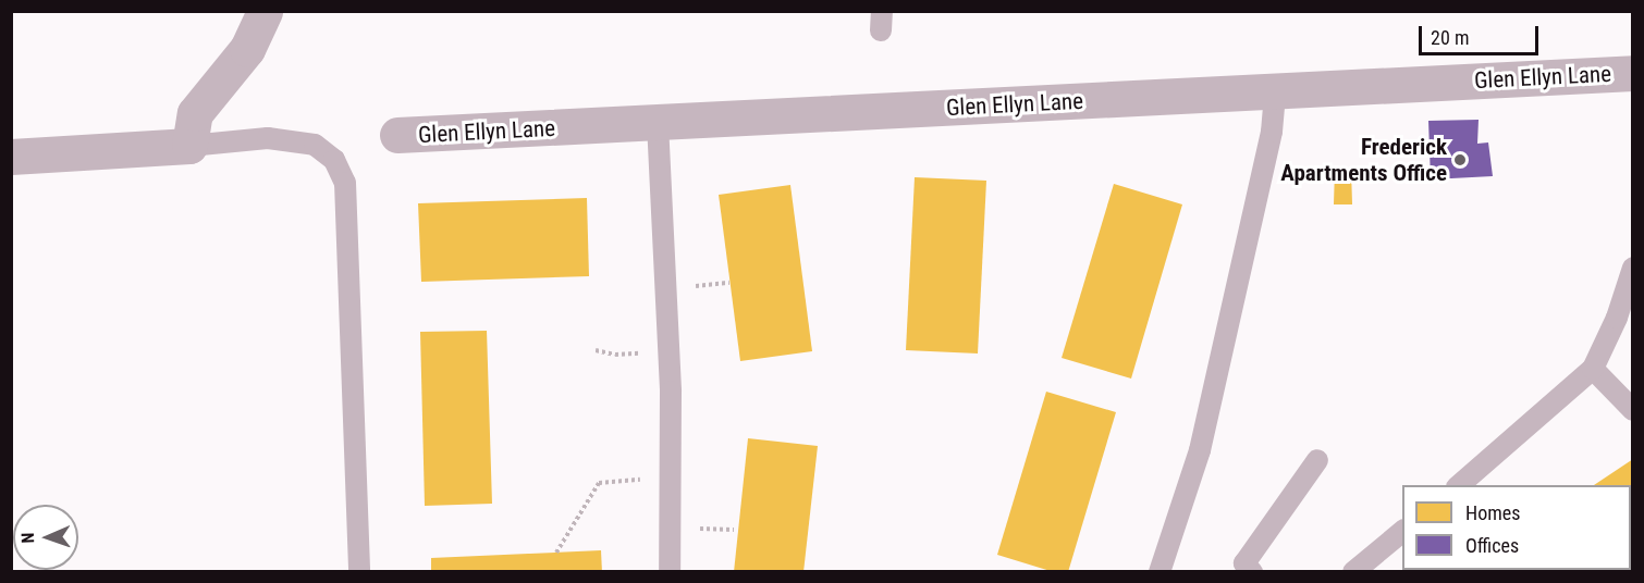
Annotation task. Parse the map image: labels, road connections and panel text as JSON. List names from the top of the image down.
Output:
{
  "streets": {
    "street": ["Glen Ellyn Lane"]
  },
  "places": ["Frederick Apartments Office"],
  "legend": ["Homes", "Offices"],
  "scale_bar": "20 m",
  "north": "left"
}
